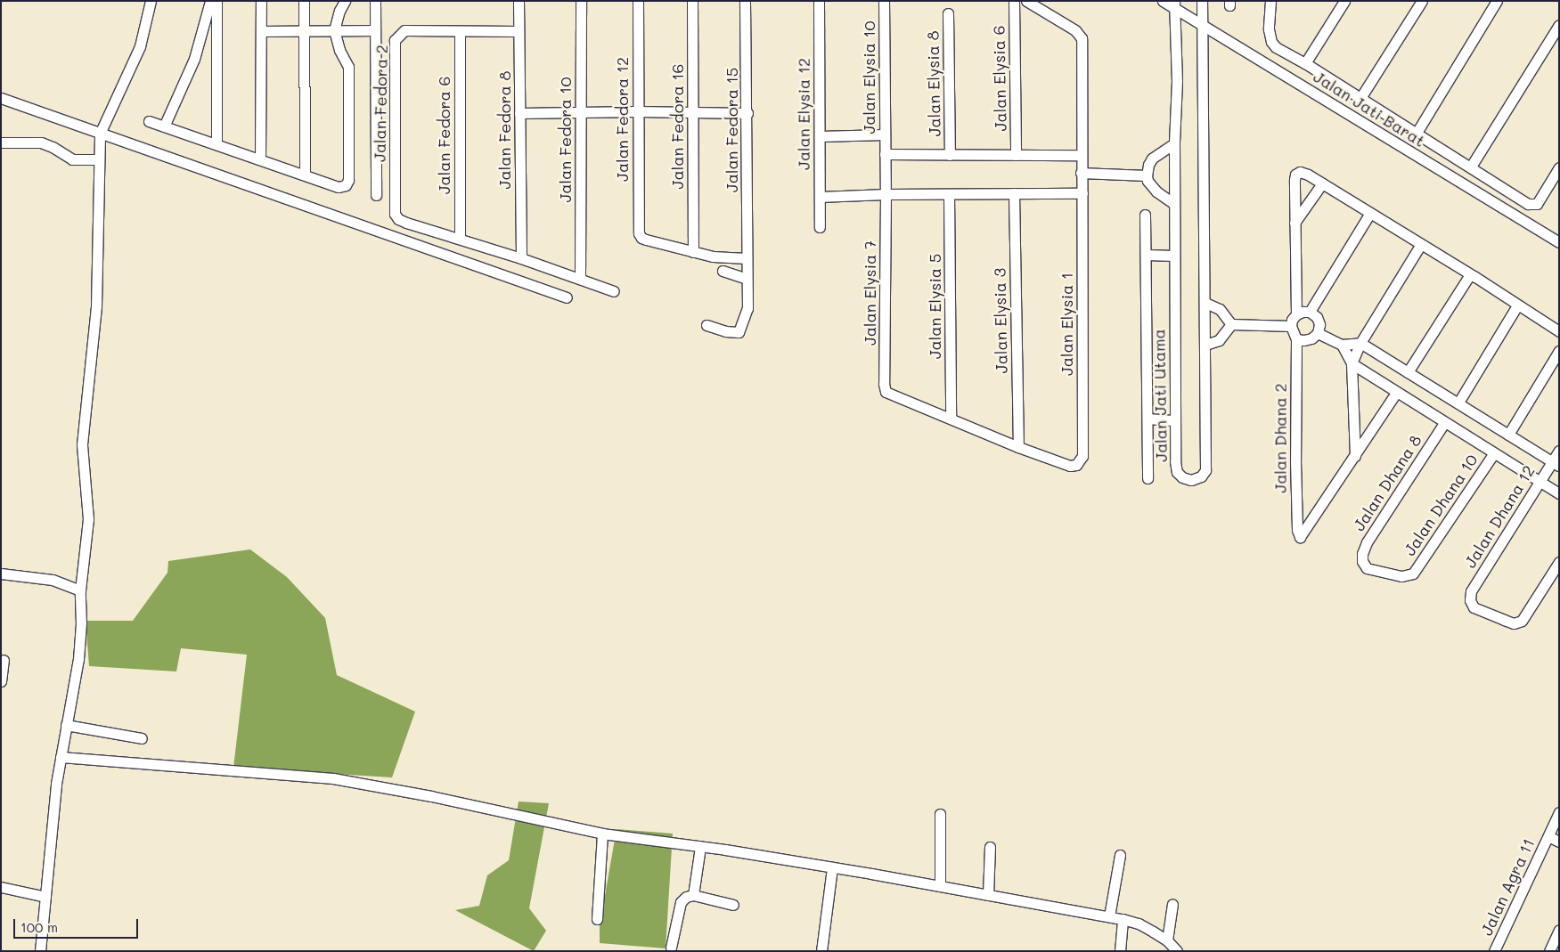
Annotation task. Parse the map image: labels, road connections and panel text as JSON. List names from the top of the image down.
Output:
{
  "streets": {
    "street": [
      "Jalan Elysia 10",
      "Jalan Elysia 6",
      "Jalan Elysia 8",
      "Jalan Fedora 2",
      "Jalan Jati Barat",
      "Jalan Elysia 12",
      "Jalan Fedora 12",
      "Jalan Fedora 16",
      "Jalan Fedora 8",
      "Jalan Fedora 15",
      "Jalan Fedora 6",
      "Jalan Fedora 10",
      "Jalan Elysia 7",
      "Jalan Elysia 5",
      "Jalan Elysia 3",
      "Jalan Elysia 1",
      "Jalan Jati Utama",
      "Jalan Dhana 2",
      "Jalan Dhana 8",
      "Jalan Dhana 10",
      "Jalan Dhana 12",
      "Jalan Agra 11"
    ]
  },
  "crossings": [
    ["Jalan Elysia 10", "Jalan Elysia 7"],
    ["Jalan Fedora 2", "Jalan Fedora 8"],
    ["Jalan Fedora 2", "Jalan Fedora 6"],
    ["Jalan Jati Barat", "Jalan Jati Utama"],
    ["Jalan Fedora 12", "Jalan Fedora 16"],
    ["Jalan Elysia 7", "Jalan Elysia 5"],
    ["Jalan Elysia 3", "Jalan Elysia 1"],
    ["Jalan Dhana 8", "Jalan Dhana 10"]
  ],
  "scale_bar": "100 m"
}
